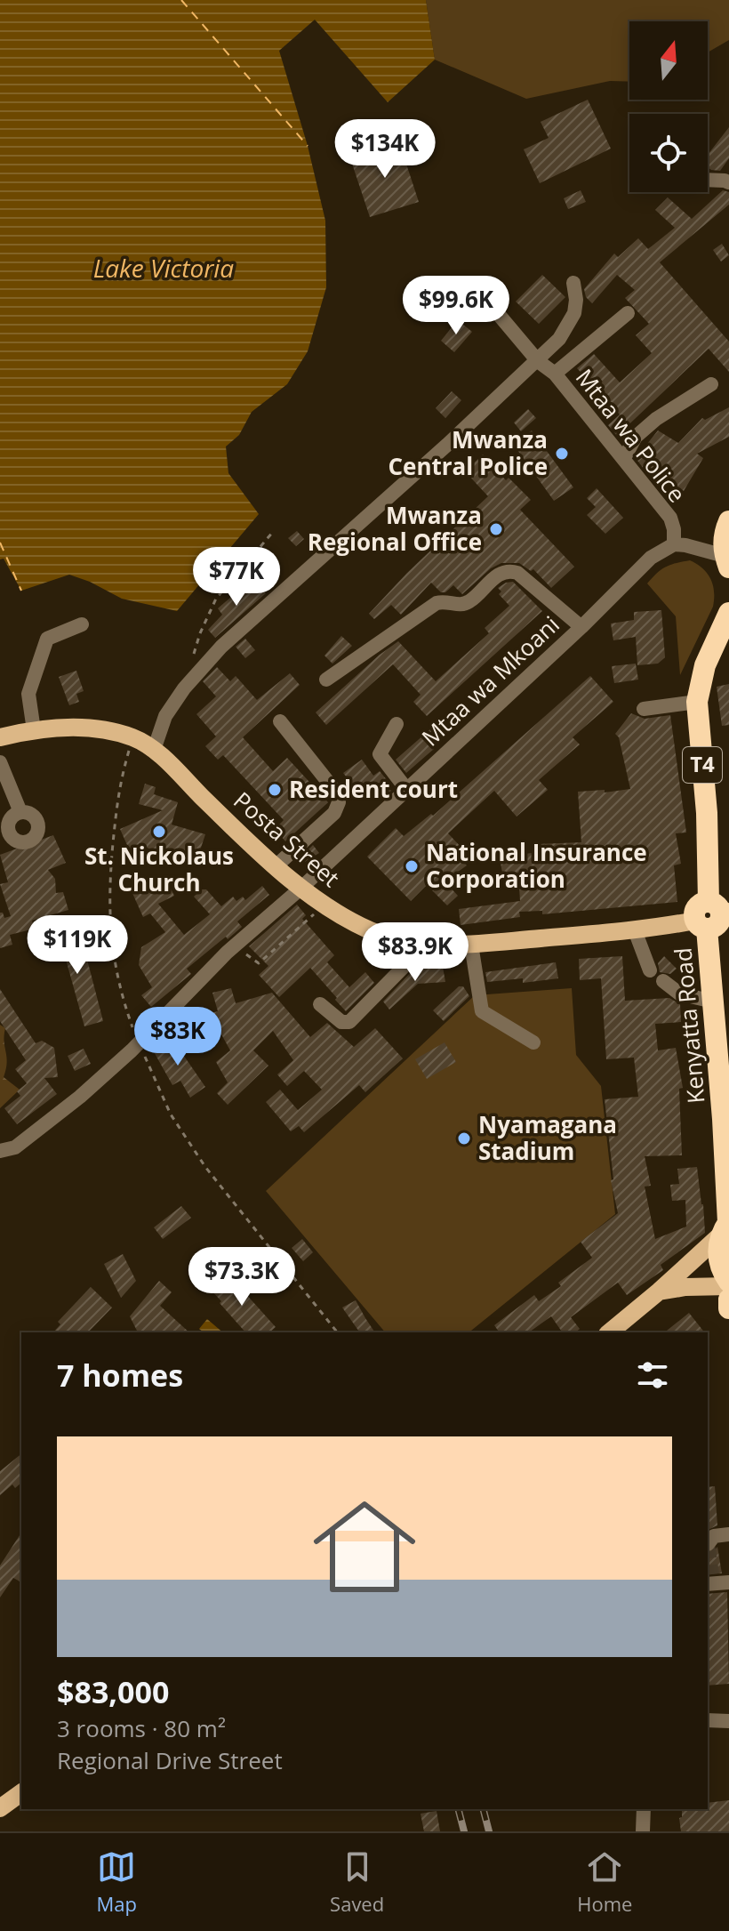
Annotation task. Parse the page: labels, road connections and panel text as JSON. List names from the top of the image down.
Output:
{
  "streets": {
    "highway": ["T4", "Kenyatta Road"],
    "main road": ["Posta Street"],
    "street": ["Mtaa wa Police", "Mtaa wa Mkoani"]
  },
  "crossings": [
    ["Mtaa wa Police", "Mtaa wa Mkoani"],
    ["Mtaa wa Mkoani", "Posta Street"],
    ["T4", "Kenyatta Road"],
    ["Posta Street", "Kenyatta Road"]
  ],
  "water": ["Lake Victoria"],
  "places": [
    "Mwanza Central Police",
    "Mwanza Regional Office",
    "Resident court",
    "St. Nickolaus Church",
    "National Insurance Corporation",
    "Nyamagana Stadium"
  ],
  "north": "top",
  "page": {
    "price": [
      "$134K",
      "$99.6K",
      "$77K",
      "$119K",
      "$83.9K",
      "$83K",
      "$73.3K"
    ],
    "heading": "7 homes",
    "list": [
      {
        "name": "$83,000",
        "note": "3 rooms · 80 m² · Regional Drive Street"
      }
    ],
    "tabs": ["Map", "Saved", "Home"]
  }
}
